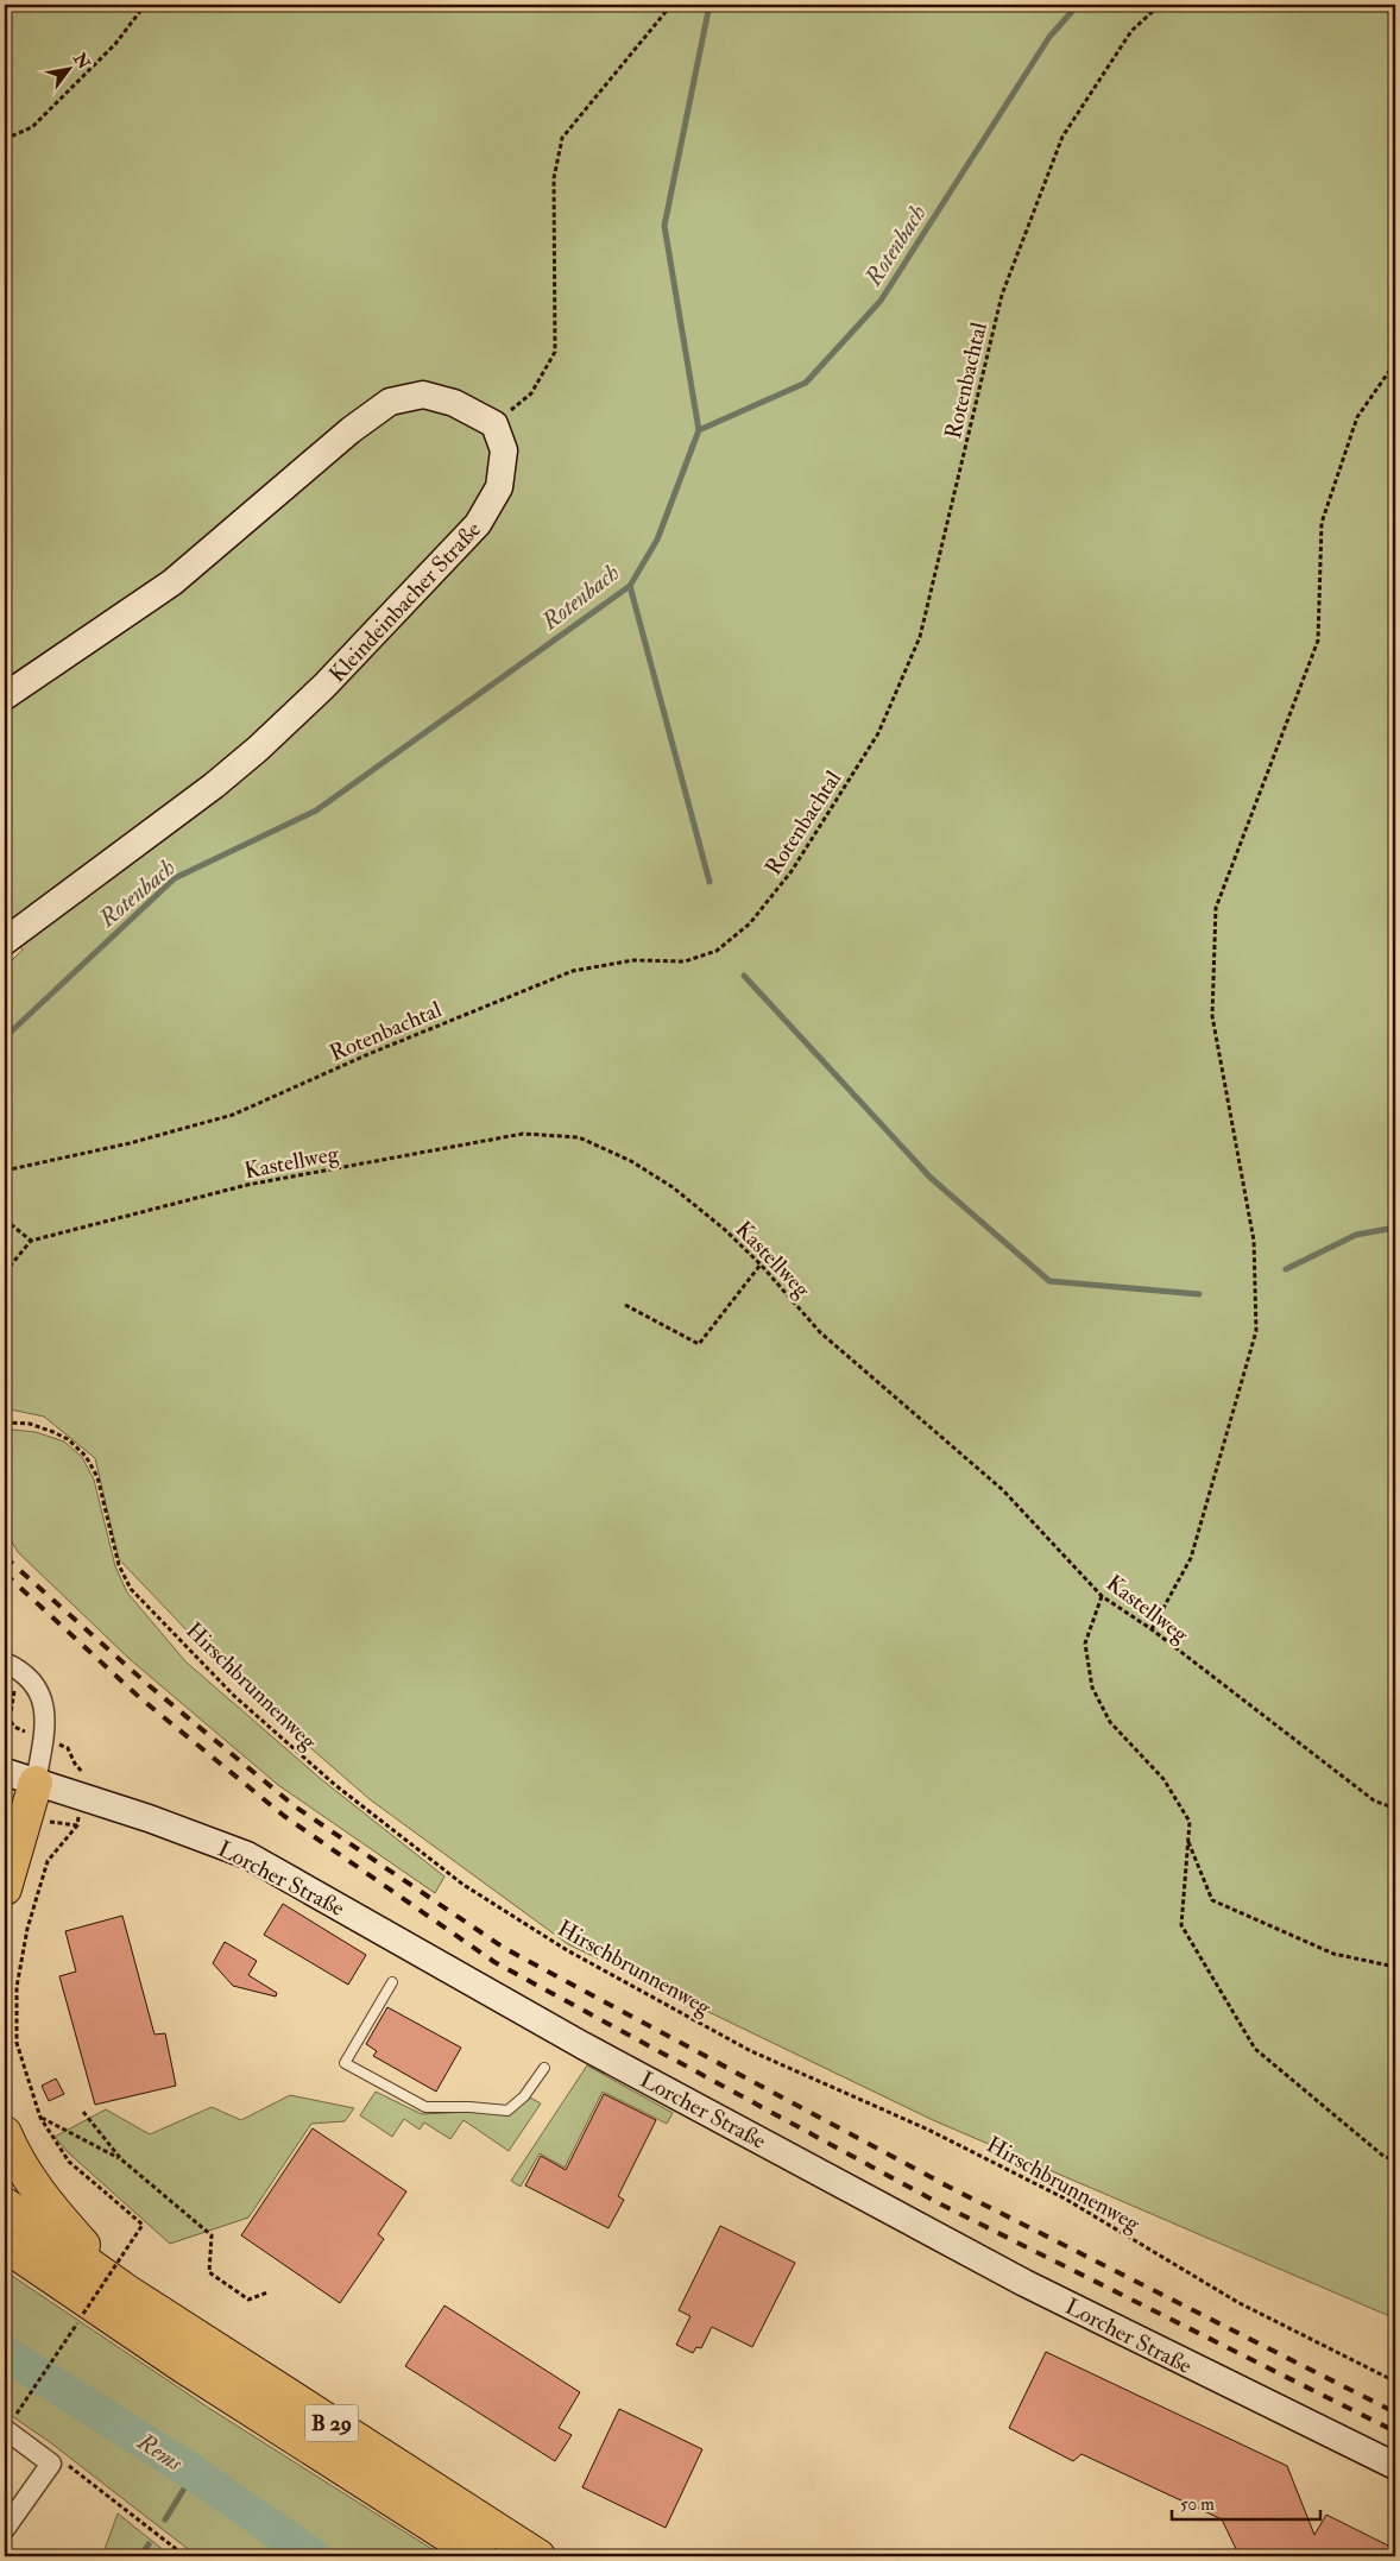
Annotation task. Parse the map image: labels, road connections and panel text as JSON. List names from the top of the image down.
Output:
{
  "streets": {
    "highway": ["B 29"],
    "street": ["Kleindeinbacher Straße", "Lorcher Straße"],
    "path": ["Rotenbachtal", "Kastellweg", "Hirschbrunnenweg"]
  },
  "water": ["Rotenbach", "Rems"],
  "scale_bar": "50 m",
  "north": "top right"
}
